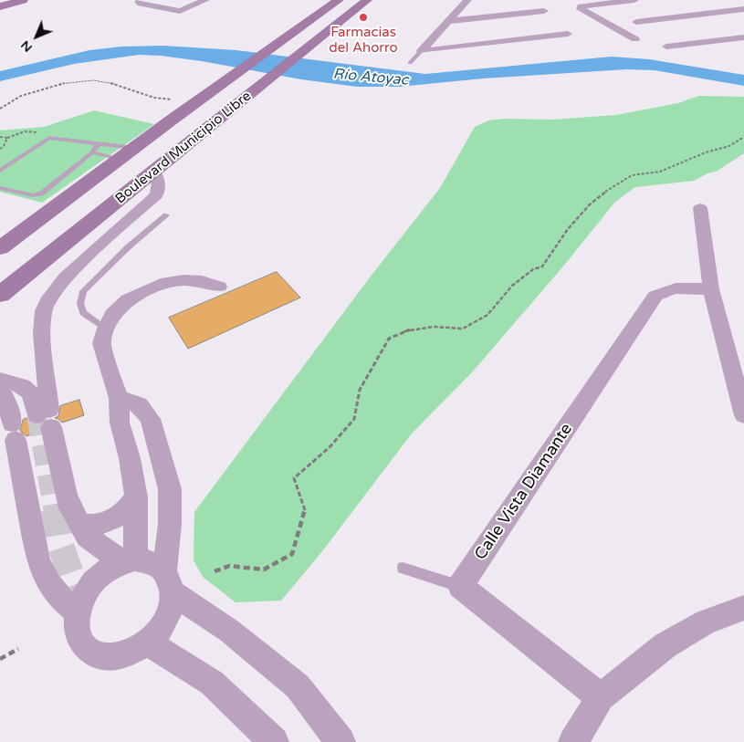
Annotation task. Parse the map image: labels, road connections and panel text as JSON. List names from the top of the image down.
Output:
{
  "streets": {
    "main road": ["Boulevard Municipio Libre"],
    "street": ["Calle Vista Diamante"]
  },
  "water": ["Río Atoyac"],
  "places": ["Farmacias del Ahorro"],
  "north": "bottom left"
}
